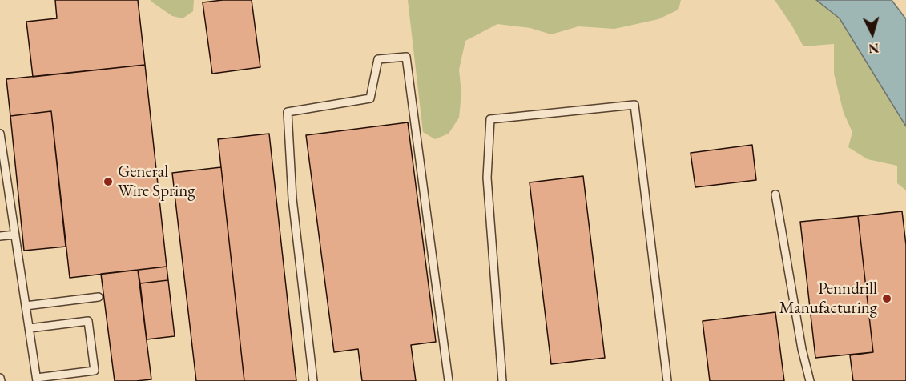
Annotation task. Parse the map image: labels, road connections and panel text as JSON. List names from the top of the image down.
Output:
{
  "places": ["General Wire Spring", "Penndrill Manufacturing"],
  "north": "bottom"
}
